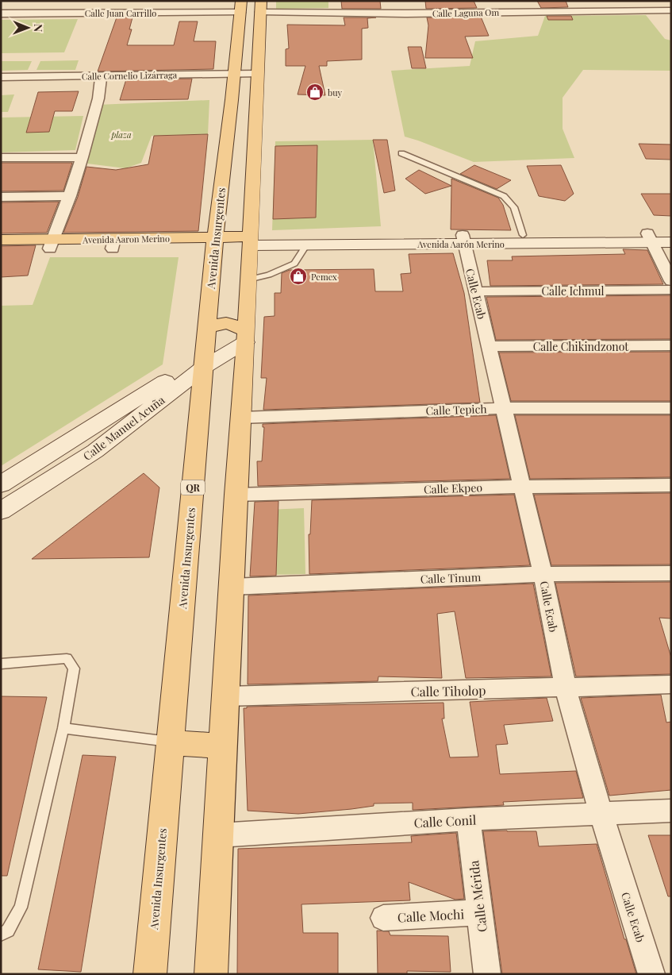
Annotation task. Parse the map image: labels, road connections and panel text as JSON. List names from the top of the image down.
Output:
{
  "streets": {
    "main road": [
      "Avenida Insurgentes",
      "Avenida Aaron Merino",
      "Avenida Aarón Merino",
      "Calle Manuel Acuña",
      "QR"
    ],
    "street": [
      "Calle Juan Carrillo",
      "Calle Laguna Om",
      "Calle Cornelio Lizárraga",
      "Calle Ichmul",
      "Calle Ecab",
      "Calle Chikindzonot",
      "Calle Tepich",
      "Calle Ekpeo",
      "Calle Tinum",
      "Calle Tiholop",
      "Calle Conil",
      "Calle Mérida",
      "Calle Mochi"
    ]
  },
  "crossings": [
    ["Calle Juan Carrillo", "Calle Laguna Om"],
    ["Calle Juan Carrillo", "Avenida Insurgentes"],
    ["Calle Laguna Om", "Avenida Insurgentes"],
    ["Calle Cornelio Lizárraga", "Avenida Insurgentes"],
    ["Avenida Insurgentes", "Avenida Aaron Merino"],
    ["Avenida Insurgentes", "Calle Manuel Acuña"],
    ["Avenida Aaron Merino", "Avenida Aarón Merino"],
    ["Avenida Aarón Merino", "Calle Ecab"],
    ["Calle Ichmul", "Calle Ecab"],
    ["Calle Ecab", "Calle Chikindzonot"],
    ["Calle Ecab", "Calle Tepich"],
    ["Calle Ecab", "Calle Ekpeo"],
    ["Calle Ecab", "Calle Tinum"],
    ["Calle Ecab", "Calle Tiholop"],
    ["Calle Ecab", "Calle Conil"],
    ["Calle Conil", "Calle Mérida"],
    ["Calle Mérida", "Calle Mochi"]
  ],
  "parks": ["plaza"],
  "places": {
    "shop": ["buy", "Pemex"]
  },
  "north": "right"
}
